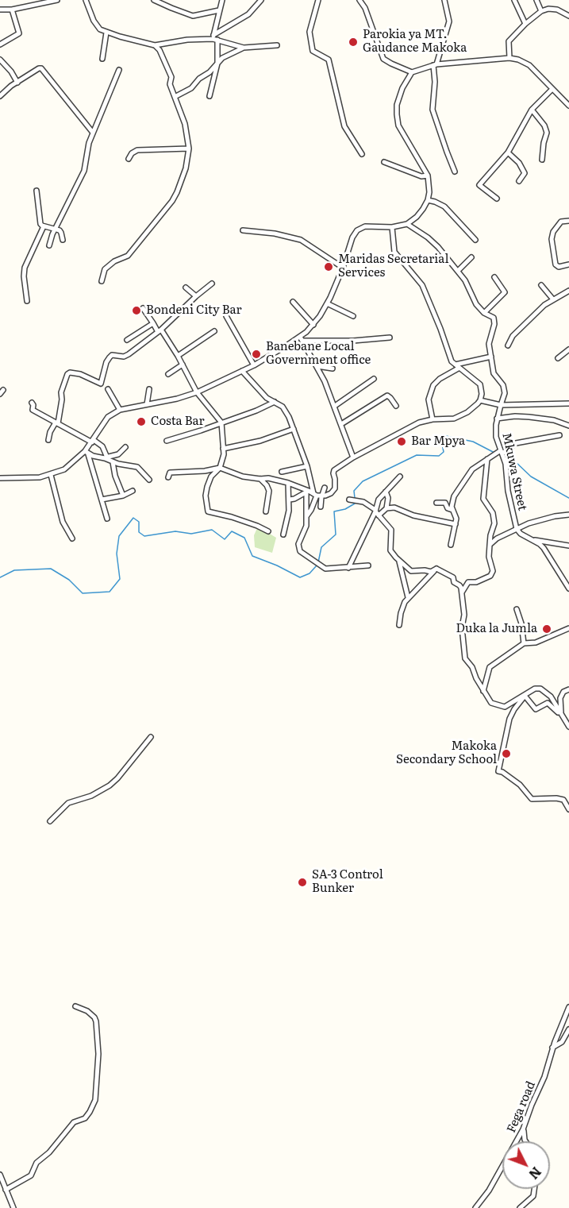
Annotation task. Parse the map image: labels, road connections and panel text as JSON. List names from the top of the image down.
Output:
{
  "streets": {
    "street": ["Mkuwa Street", "Fega road"]
  },
  "places": [
    "Parokia ya MT. Gaudance Makoka",
    "Maridas Secretarial Services",
    "Bondeni City Bar",
    "Banebane Local Government office",
    "Costa Bar",
    "Bar Mpya",
    "Duka la Jumla",
    "Makoka Secondary School",
    "SA-3 Control Bunker"
  ],
  "north": "bottom right"
}
